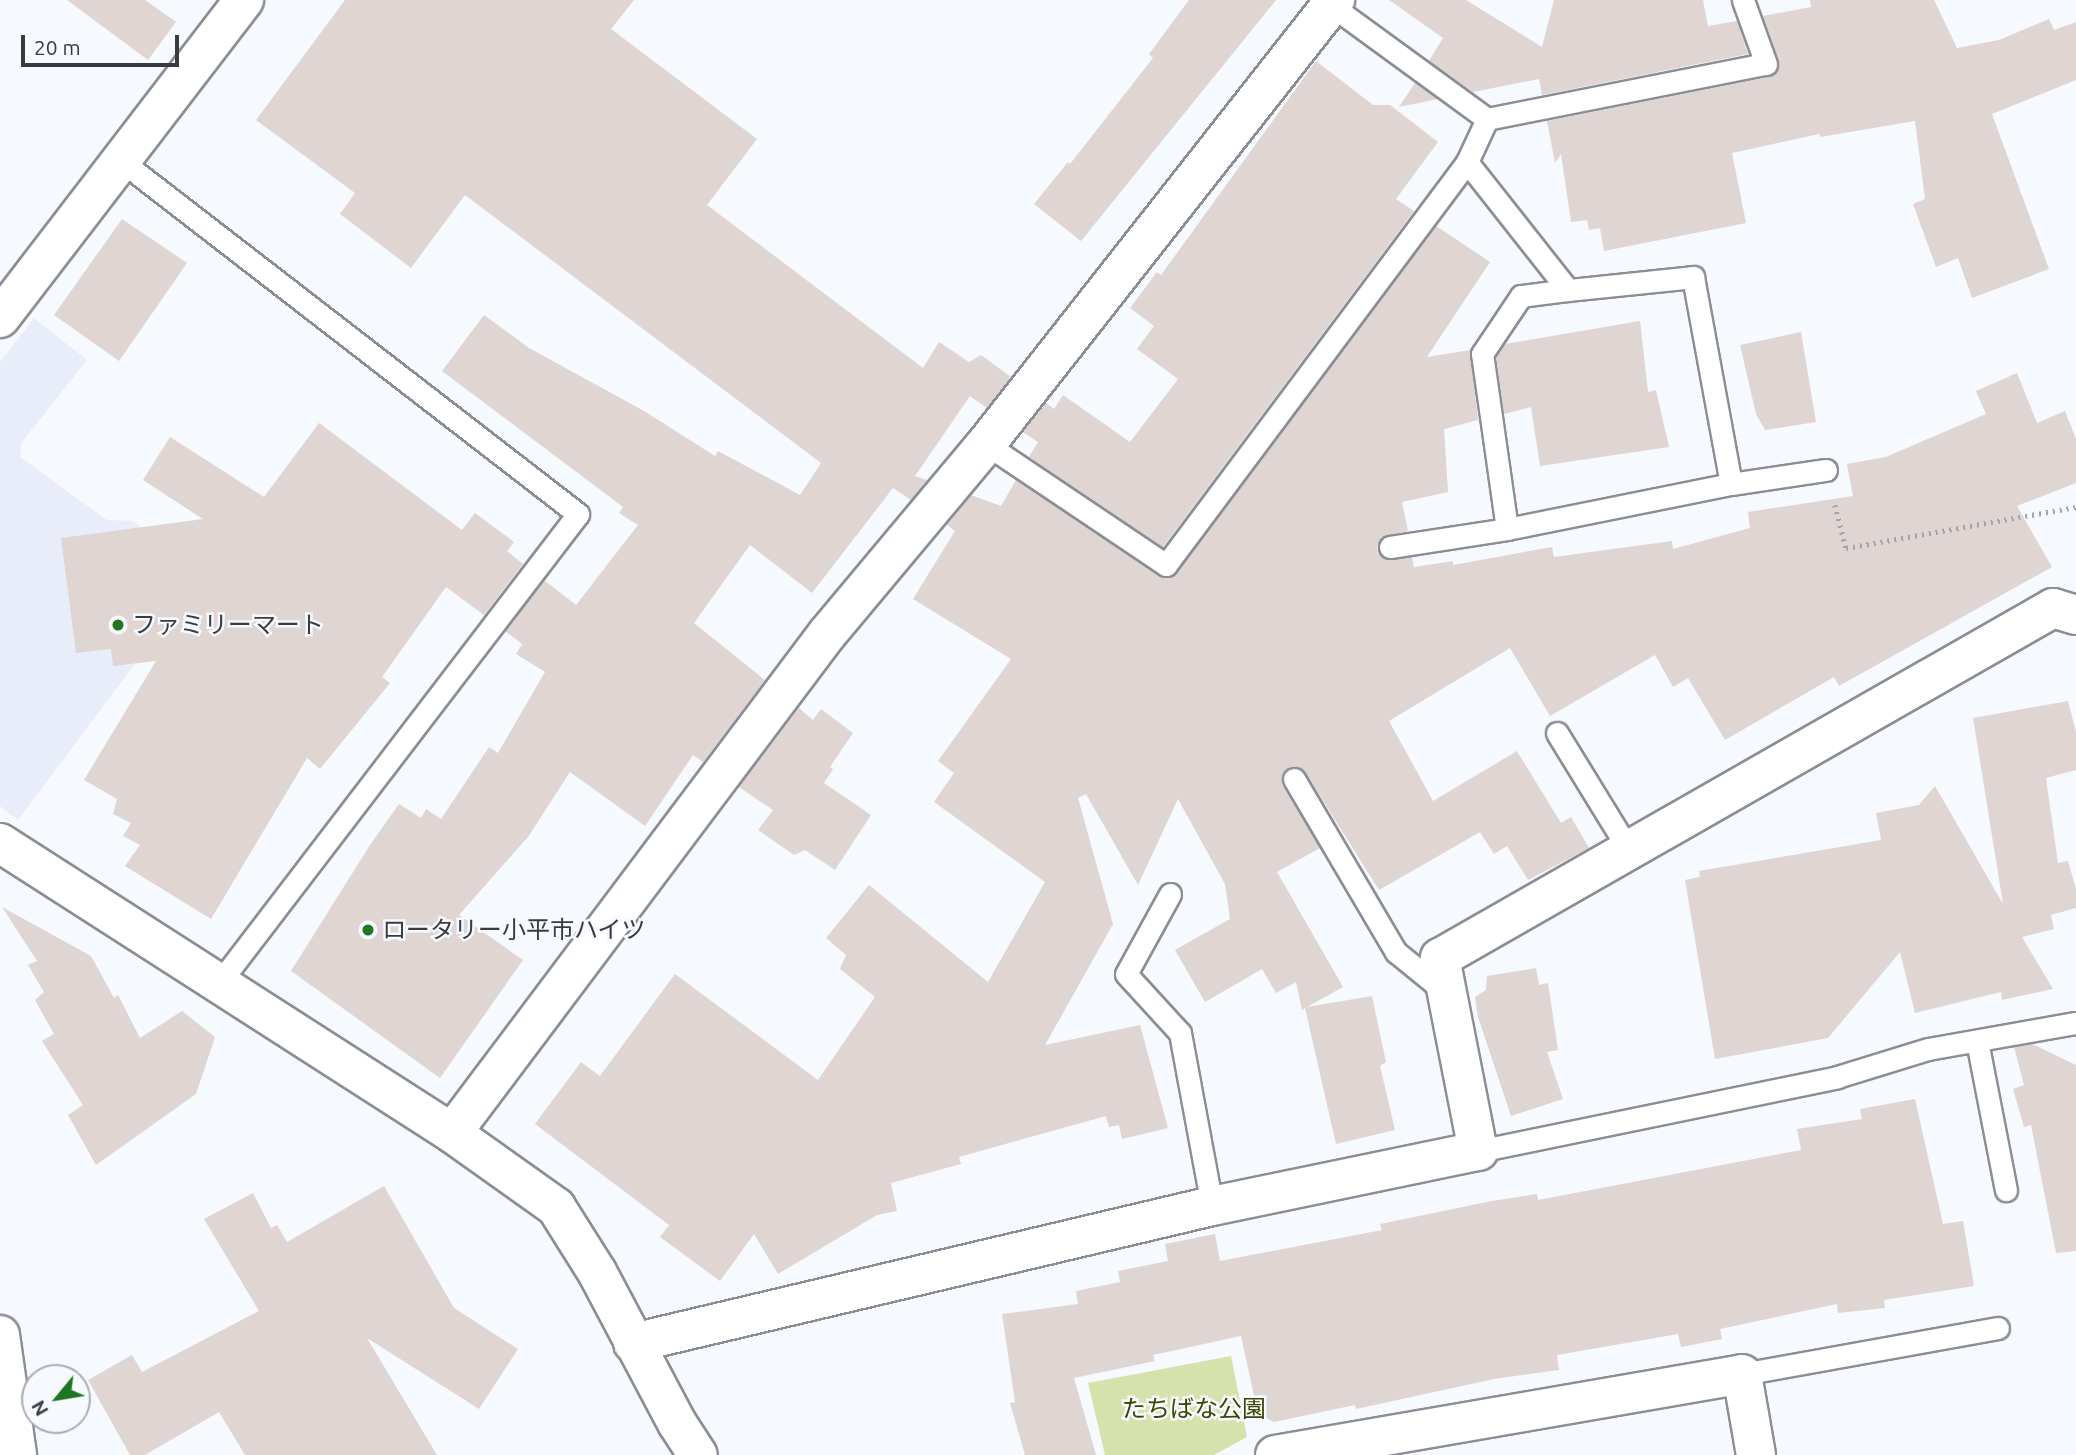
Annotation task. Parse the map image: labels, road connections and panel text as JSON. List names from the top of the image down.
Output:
{
  "parks": ["たちばな公園"],
  "places": ["ファミリーマート", "ロータリー小平市ハイツ"],
  "scale_bar": "20 m",
  "north": "bottom left"
}
